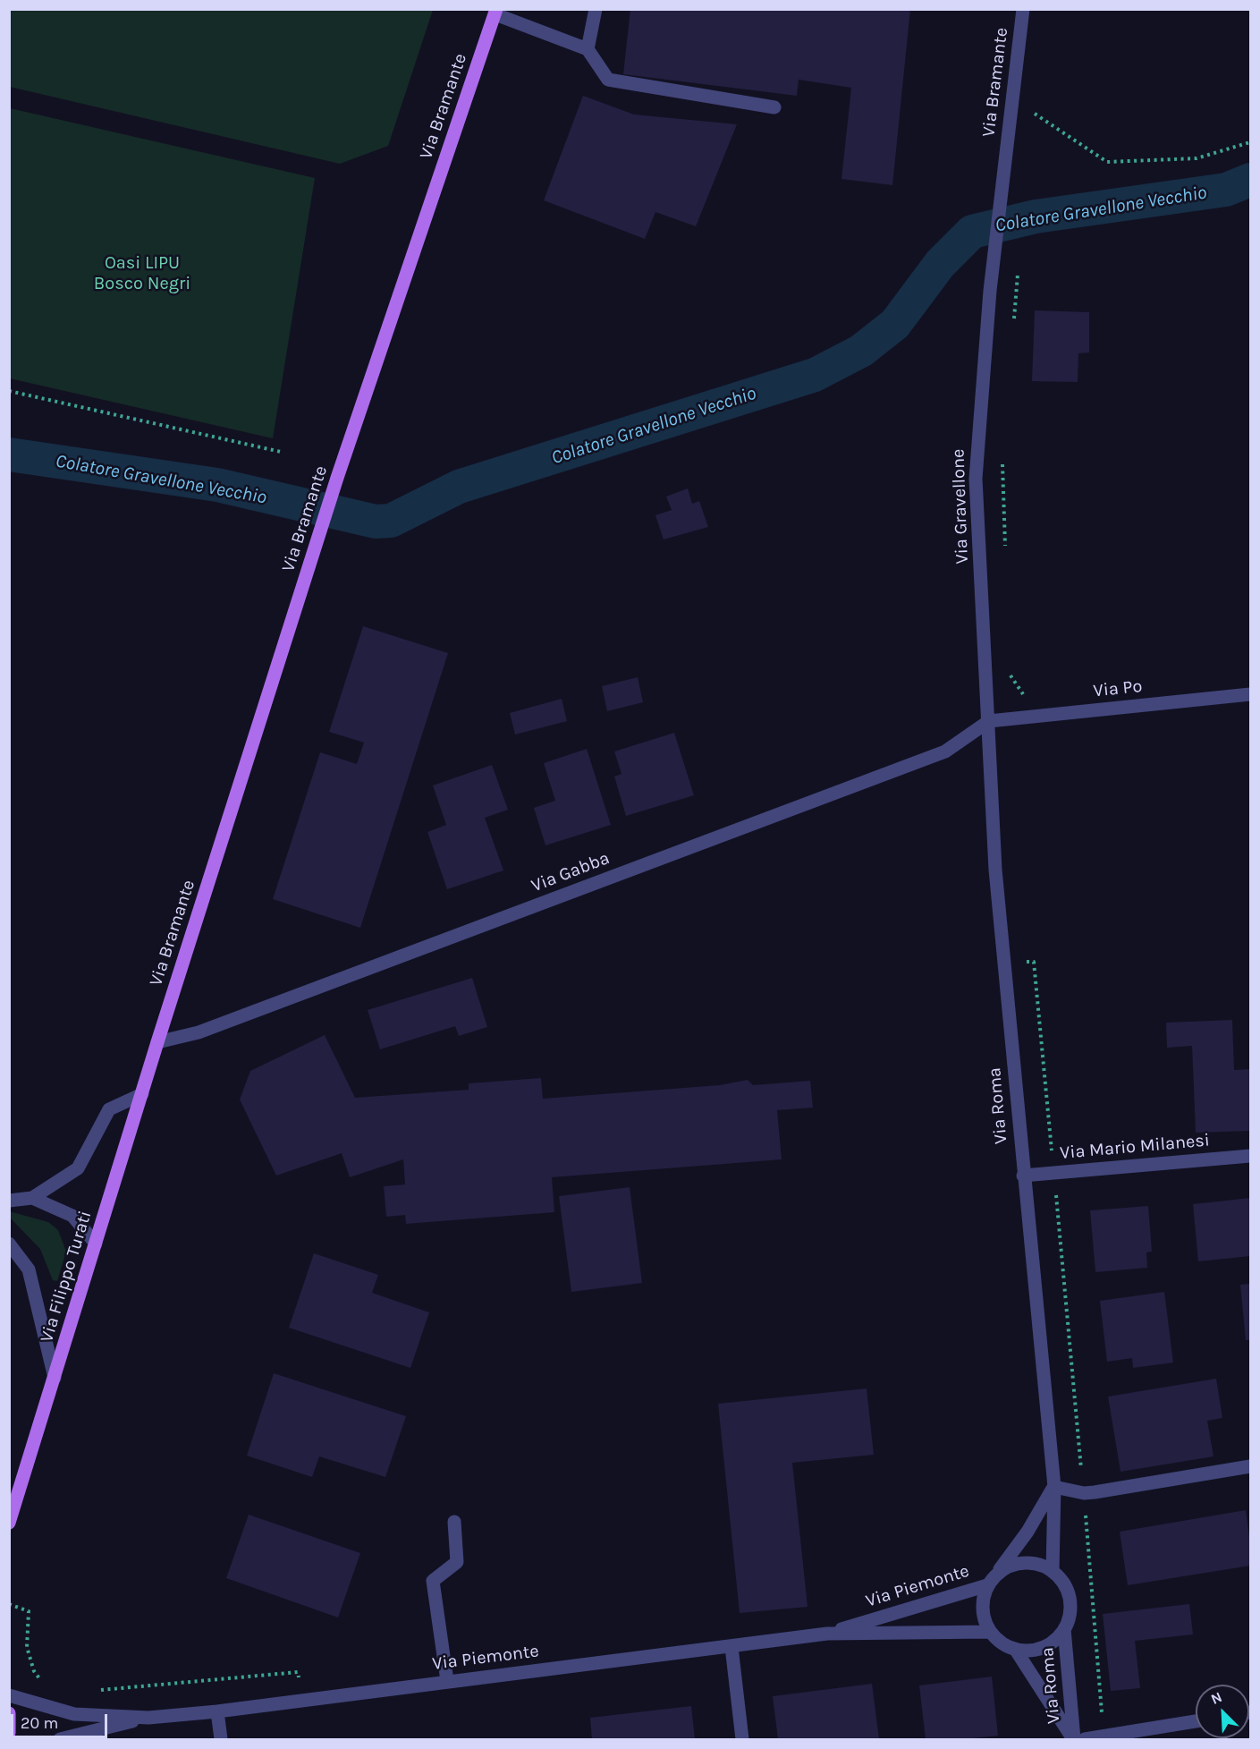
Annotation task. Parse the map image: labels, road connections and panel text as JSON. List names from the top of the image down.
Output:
{
  "streets": {
    "main road": ["Via Bramante", "Via Filippo Turati"],
    "street": [
      "Via Gravellone",
      "Via Po",
      "Via Gabba",
      "Via Roma",
      "Via Mario Milanesi",
      "Via Piemonte"
    ]
  },
  "crossings": [
    ["Via Bramante", "Via Gravellone"],
    ["Via Bramante", "Via Gabba"],
    ["Via Bramante", "Via Filippo Turati"],
    ["Via Gravellone", "Via Po"],
    ["Via Gravellone", "Via Gabba"],
    ["Via Gravellone", "Via Roma"],
    ["Via Po", "Via Gabba"],
    ["Via Po", "Via Roma"],
    ["Via Gabba", "Via Roma"],
    ["Via Gabba", "Via Filippo Turati"],
    ["Via Roma", "Via Mario Milanesi"],
    ["Via Roma", "Via Piemonte"]
  ],
  "water": ["Colatore Gravellone Vecchio"],
  "parks": ["Oasi LIPU Bosco Negri"],
  "scale_bar": "20 m",
  "north": "top left"
}
